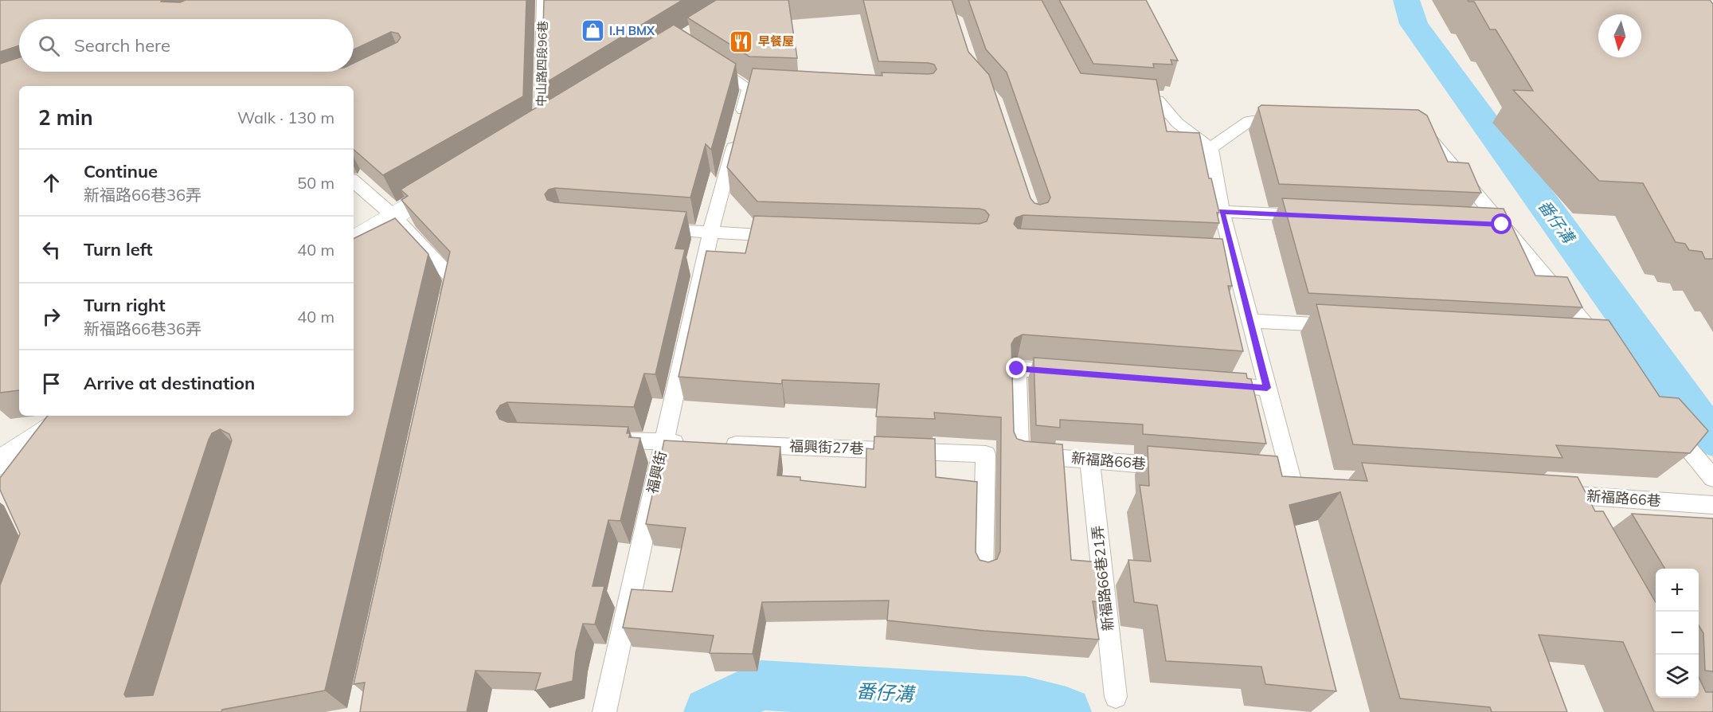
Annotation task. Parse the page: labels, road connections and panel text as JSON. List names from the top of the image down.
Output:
{
  "streets": {
    "lane": [
      "中山路四段96巷",
      "福興街27巷",
      "新福路66巷",
      "福興街",
      "新福路66巷21弄"
    ]
  },
  "crossings": [
    ["新福路66巷", "新福路66巷21弄"]
  ],
  "water": ["番仔溝"],
  "places": {
    "shop": ["I.H BMX"],
    "restaurant": ["早餐屋"]
  },
  "north": "bottom",
  "page": {
    "search": "Search here",
    "heading": ["2 min", "Walk · 130 m"],
    "list": [
      ["Continue", "新福路66巷36弄", "50 m"],
      ["Turn left", "40 m"],
      ["Turn right", "新福路66巷36弄", "40 m"],
      "Arrive at destination"
    ],
    "map_buttons": ["+", "−"]
  }
}
